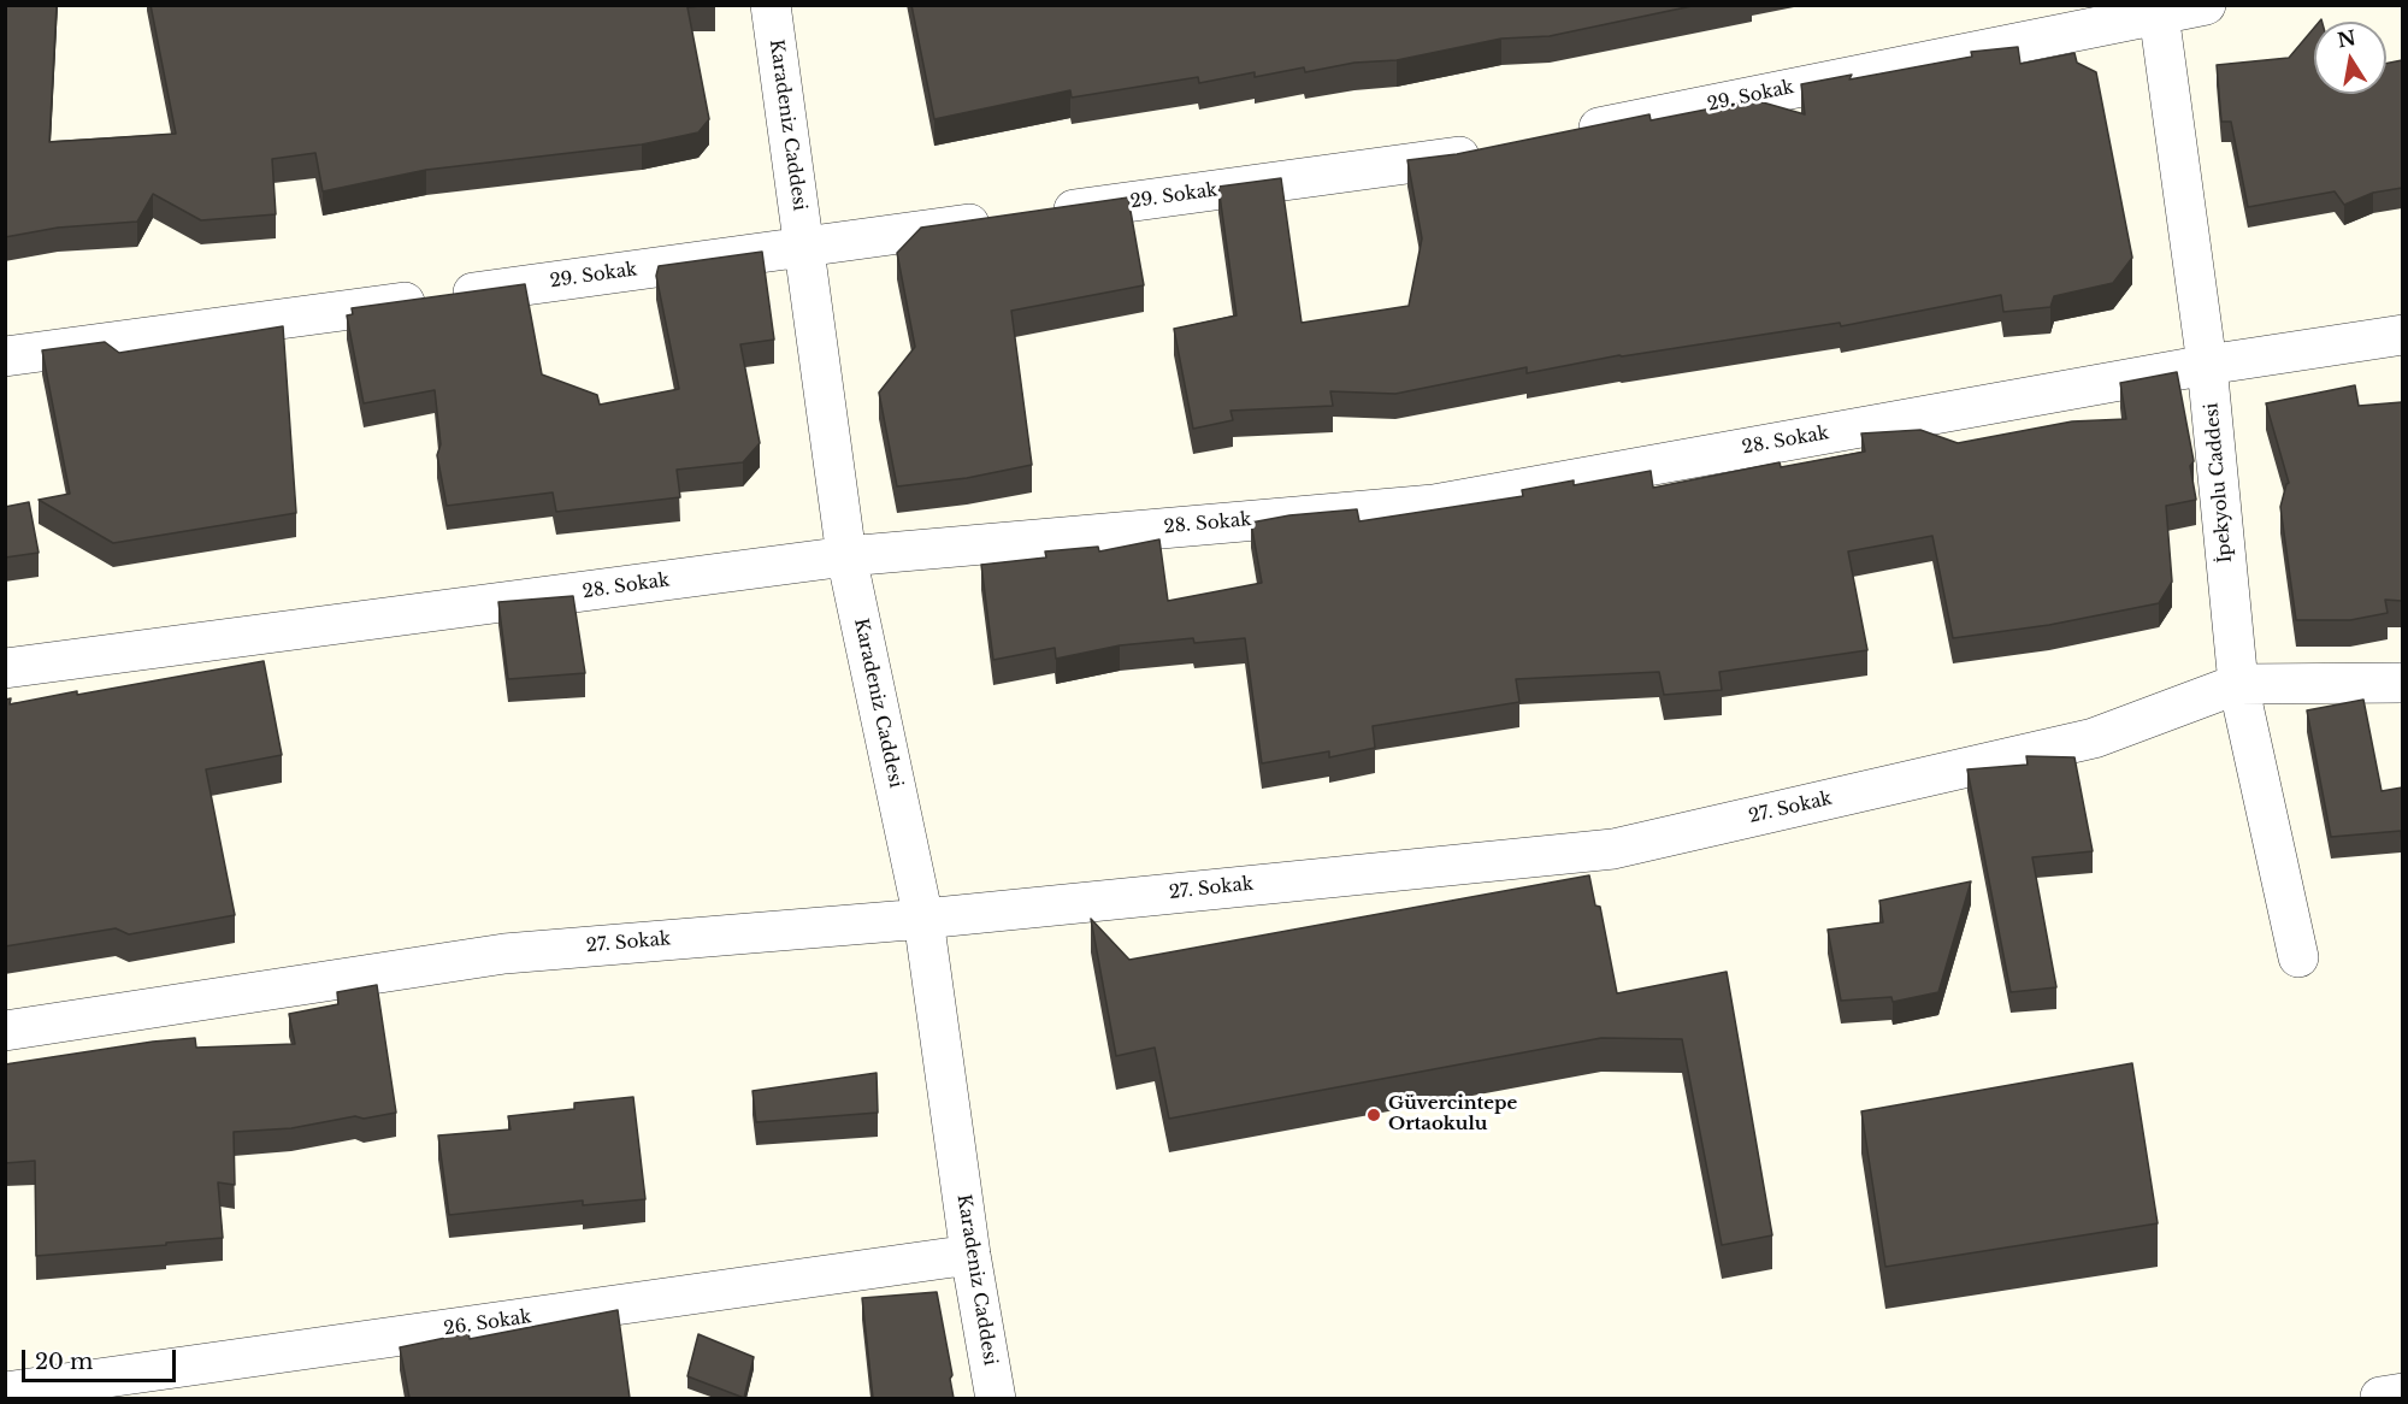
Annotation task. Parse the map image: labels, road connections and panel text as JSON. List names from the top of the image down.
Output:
{
  "streets": {
    "street": [
      "29. Sokak",
      "Karadeniz Caddesi",
      "28. Sokak",
      "İpekyolu Caddesi",
      "27. Sokak",
      "26. Sokak"
    ]
  },
  "crossings": [
    ["29. Sokak", "Karadeniz Caddesi"],
    ["29. Sokak", "İpekyolu Caddesi"],
    ["Karadeniz Caddesi", "28. Sokak"],
    ["Karadeniz Caddesi", "27. Sokak"],
    ["Karadeniz Caddesi", "26. Sokak"],
    ["28. Sokak", "İpekyolu Caddesi"],
    ["İpekyolu Caddesi", "27. Sokak"]
  ],
  "places": ["Güvercintepe Ortaokulu"],
  "scale_bar": "20 m",
  "north": "top"
}
